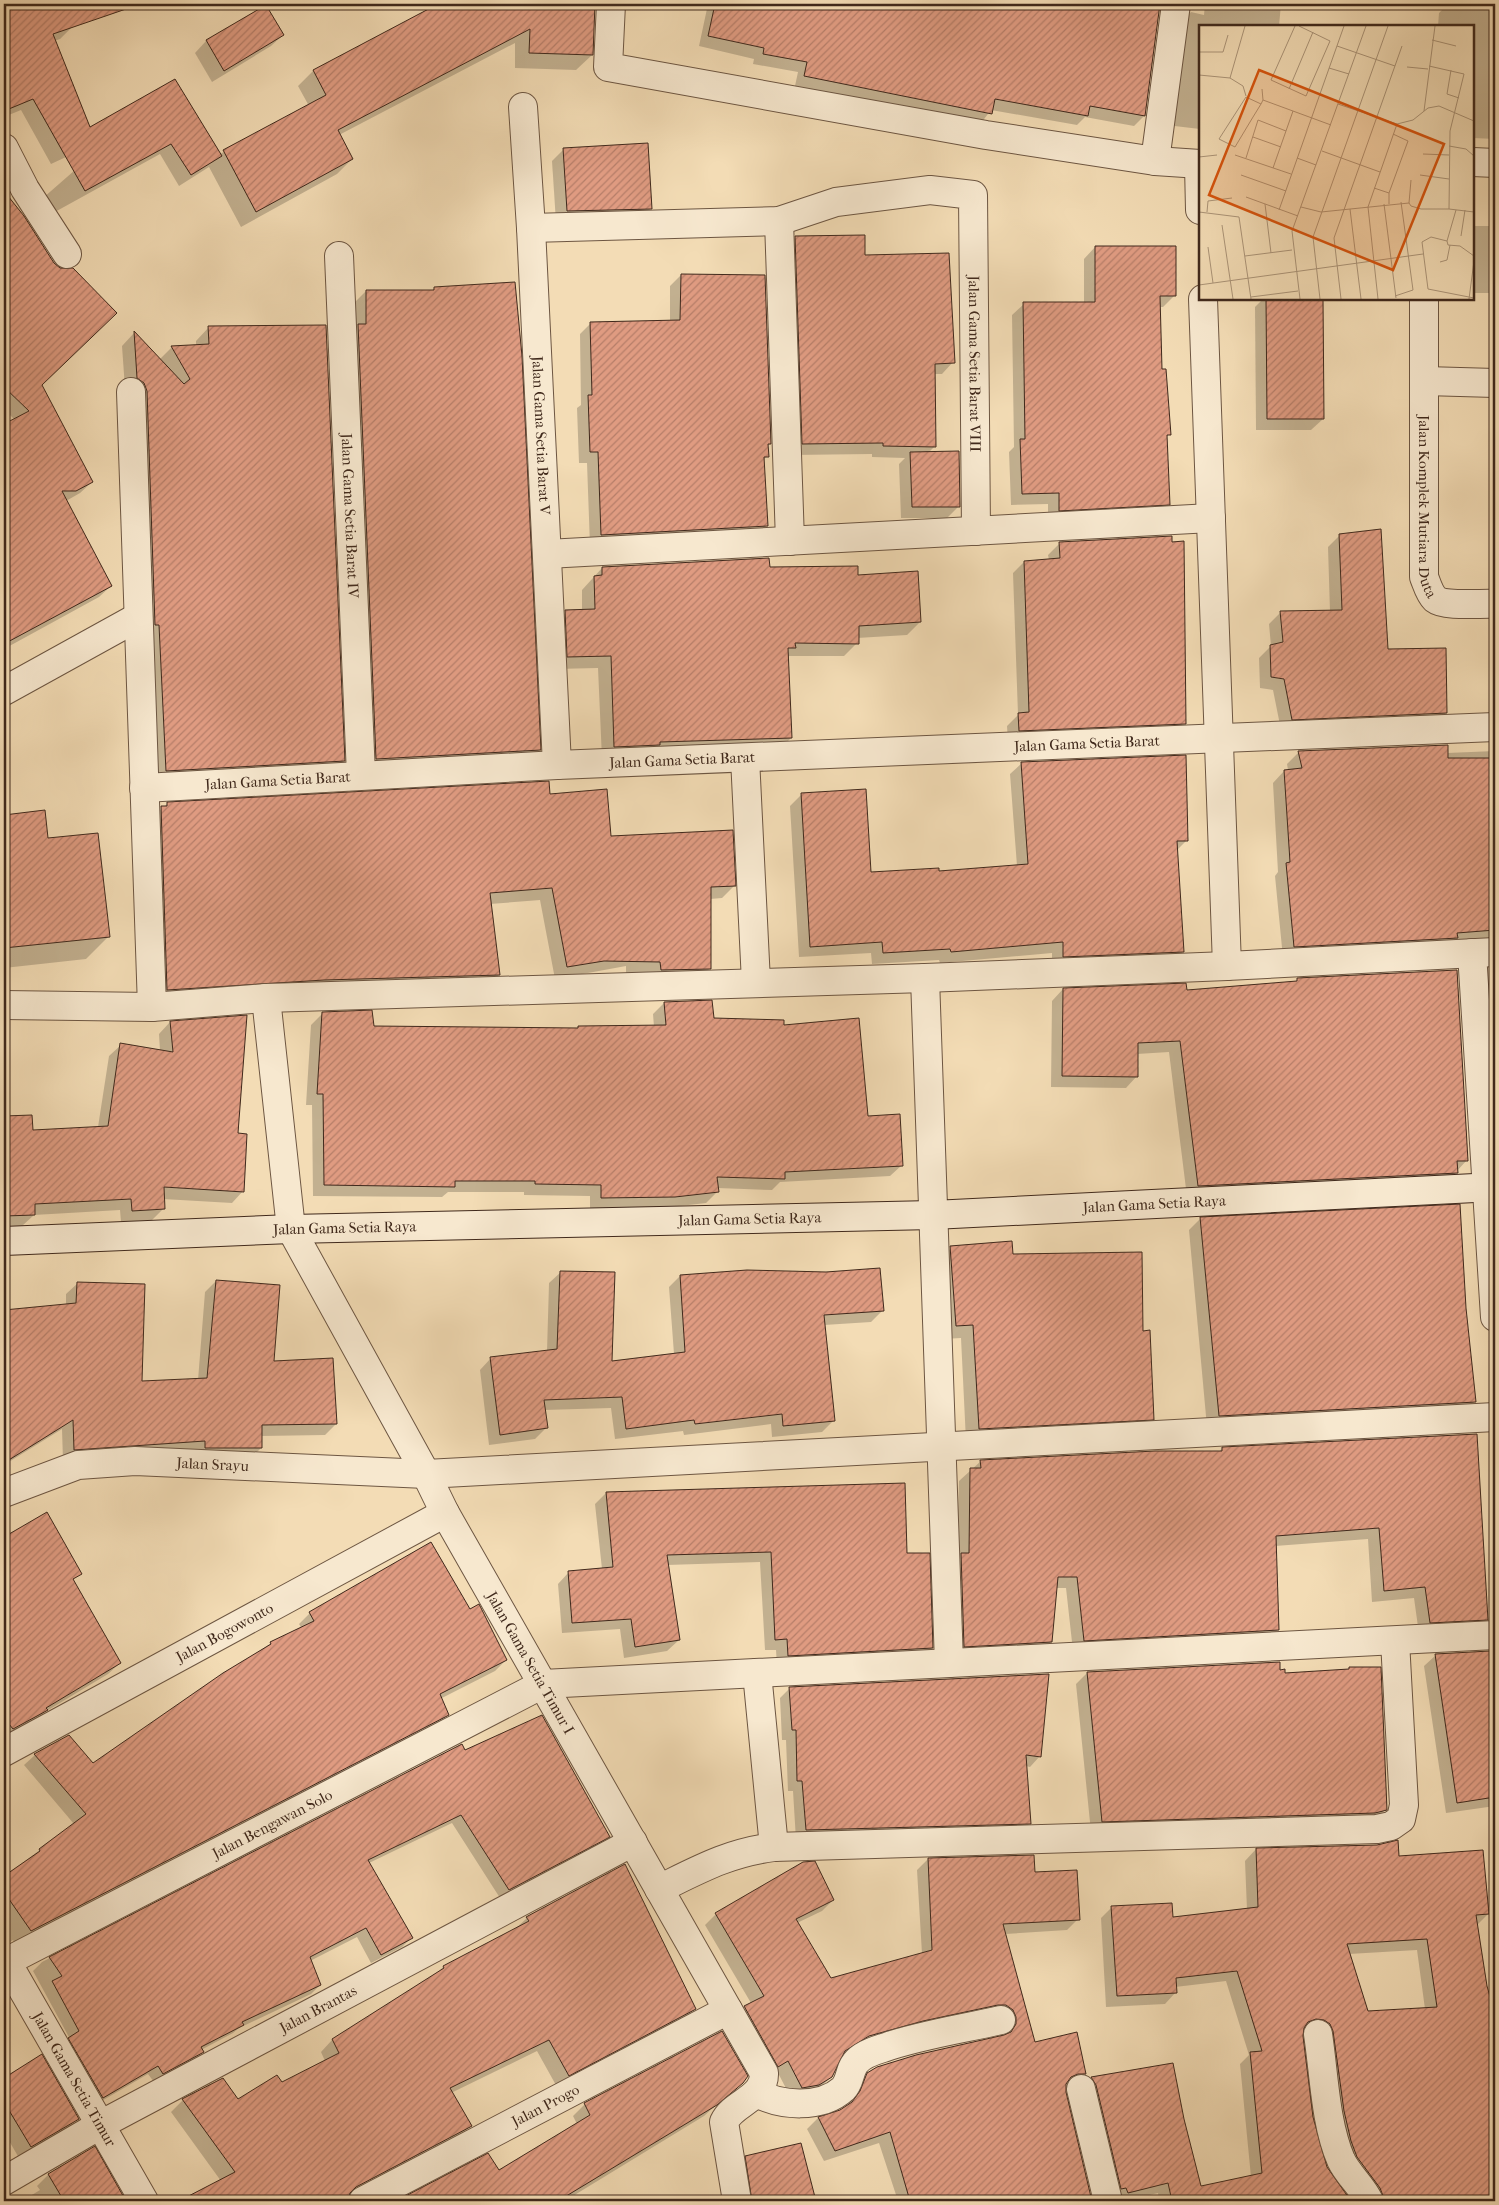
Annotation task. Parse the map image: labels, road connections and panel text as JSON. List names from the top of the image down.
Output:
{
  "streets": {
    "street": [
      "Jalan Gama Setia Barat VIII",
      "Jalan Gama Setia Barat V",
      "Jalan Komplek Mutiara Duta",
      "Jalan Gama Setia Barat IV",
      "Jalan Gama Setia Barat",
      "Jalan Gama Setia Raya",
      "Jalan Srayu",
      "Jalan Bogowonto",
      "Jalan Gama Setia Timur I",
      "Jalan Bengawan Solo",
      "Jalan Brantas",
      "Jalan Gama Setia Timur",
      "Jalan Progo"
    ]
  },
  "crossings": [
    ["Jalan Gama Setia Barat V", "Jalan Gama Setia Barat"],
    ["Jalan Gama Setia Barat IV", "Jalan Gama Setia Barat"],
    ["Jalan Gama Setia Raya", "Jalan Gama Setia Timur I"],
    ["Jalan Srayu", "Jalan Gama Setia Timur I"],
    ["Jalan Bogowonto", "Jalan Gama Setia Timur I"],
    ["Jalan Gama Setia Timur I", "Jalan Bengawan Solo"],
    ["Jalan Gama Setia Timur I", "Jalan Brantas"],
    ["Jalan Gama Setia Timur I", "Jalan Progo"],
    ["Jalan Bengawan Solo", "Jalan Gama Setia Timur"],
    ["Jalan Brantas", "Jalan Gama Setia Timur"]
  ]
}
